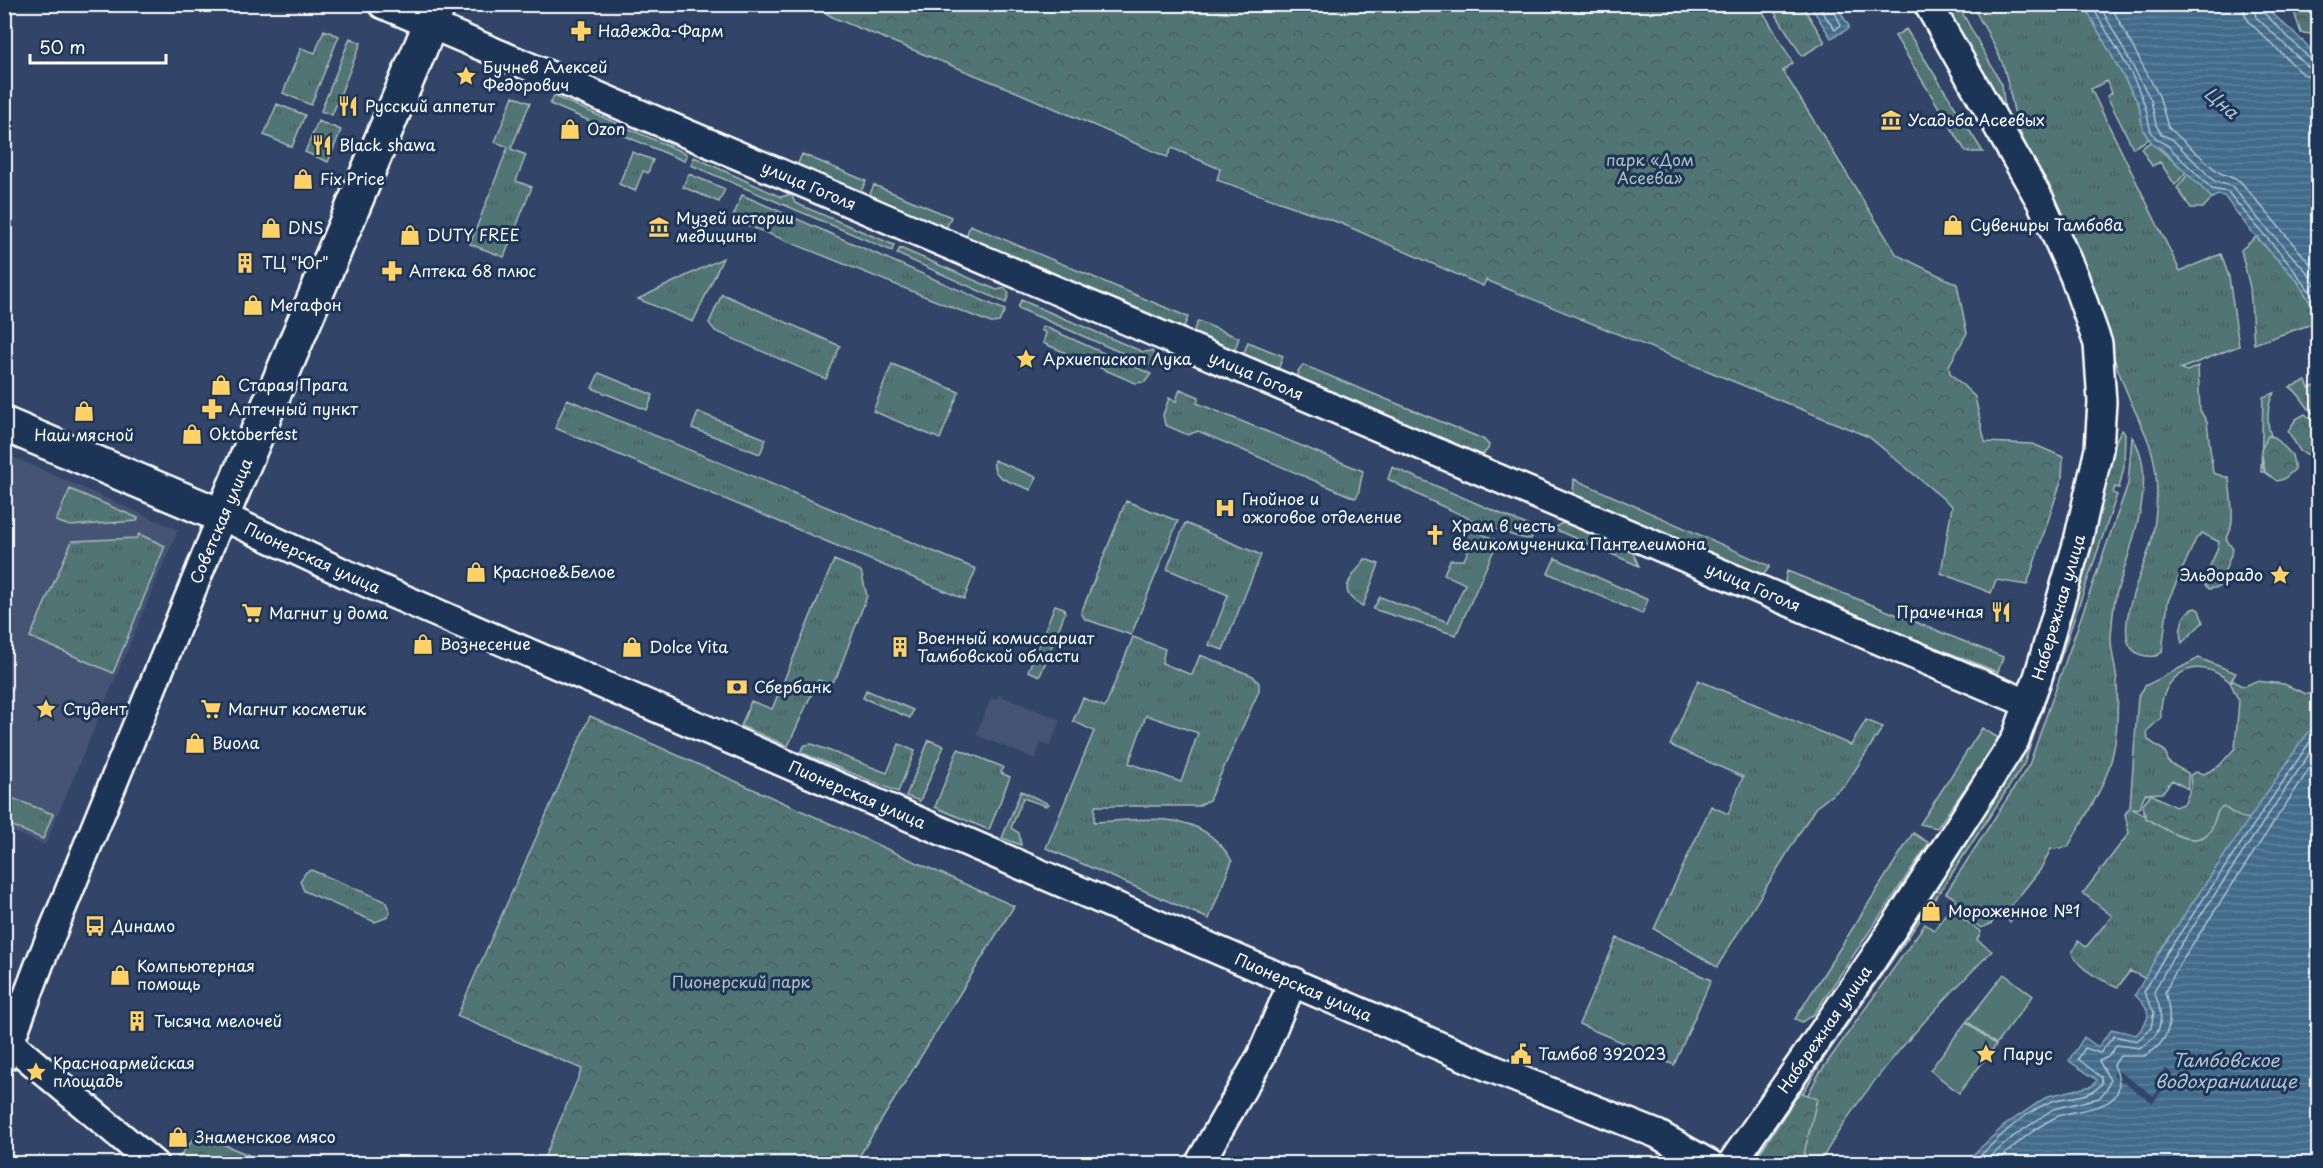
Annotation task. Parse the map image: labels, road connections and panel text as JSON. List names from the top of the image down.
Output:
{
  "streets": {
    "main road": ["Советская улица", "Пионерская улица"],
    "street": ["улица Гоголя", "Набережная улица"]
  },
  "crossings": [
    ["улица Гоголя", "Советская улица"],
    ["улица Гоголя", "Набережная улица"],
    ["Советская улица", "Пионерская улица"]
  ],
  "water": ["Цна", "Тамбовское водохранилище"],
  "parks": ["парк «Дом Асеева»", "Пионерский парк"],
  "places": {
    "pharmacy": ["Надежда-Фарм", "Аптека 68 плюс", "Аптечный пункт"],
    "place": [
      "Бучнев Алексей Федорович",
      "Архиепископ Лука",
      "Эльдорадо",
      "Студент",
      "Парус",
      "Красноармейская площадь"
    ],
    "restaurant": ["Русский аппетит", "Black shawa", "Прачечная"],
    "museum": ["Усадьба Асеевых", "Музей истории медицины"],
    "shop": [
      "Ozon",
      "Fix Price",
      "Сувениры Тамбова",
      "DNS",
      "DUTY FREE",
      "Мегафон",
      "Старая Прага",
      "Наш мясной",
      "Oktoberfest",
      "Красное&Белое",
      "Вознесение",
      "Dolce Vita",
      "Виола",
      "Мороженное №1",
      "Компьютерная помощь",
      "Знаменское мясо"
    ],
    "building": ["ТЦ \"Юг\"", "Военный комиссариат Тамбовской области", "Тысяча мелочей"],
    "hospital": ["Гнойное и ожоговое отделение"],
    "church": ["Храм в честь великомученика Пантелеимона"],
    "supermarket": ["Магнит у дома", "Магнит косметик"],
    "bank": ["Сбербанк"],
    "bus stop": ["Динамо"],
    "public building": ["Тамбов 392023"]
  },
  "scale_bar": "50 m"
}
